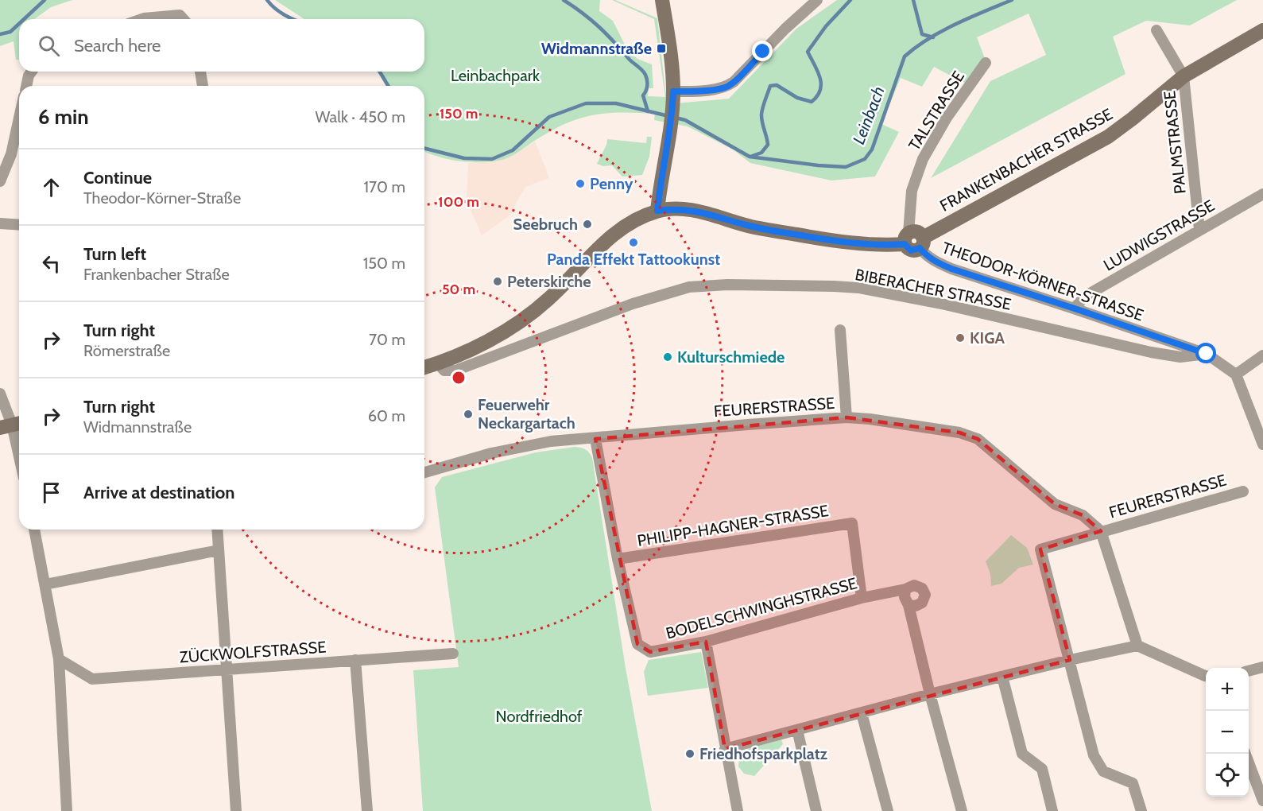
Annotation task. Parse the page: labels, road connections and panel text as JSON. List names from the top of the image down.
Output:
{
  "streets": {
    "main road": ["FRANKENBACHER STRASSE"],
    "street": [
      "TALSTRASSE",
      "PALMSTRASSE",
      "LUDWIGSTRASSE",
      "THEODOR-KÖRNER-STRASSE",
      "BIBERACHER STRASSE",
      "FEURERSTRASSE",
      "PHILIPP-HAGNER-STRASSE",
      "BODELSCHWINGHSTRASSE",
      "ZÜCKWOLFSTRASSE"
    ]
  },
  "crossings": [
    ["PALMSTRASSE", "FRANKENBACHER STRASSE"],
    ["PALMSTRASSE", "LUDWIGSTRASSE"],
    ["FRANKENBACHER STRASSE", "THEODOR-KÖRNER-STRASSE"],
    ["LUDWIGSTRASSE", "THEODOR-KÖRNER-STRASSE"],
    ["THEODOR-KÖRNER-STRASSE", "BIBERACHER STRASSE"],
    ["FEURERSTRASSE", "BODELSCHWINGHSTRASSE"],
    ["PHILIPP-HAGNER-STRASSE", "BODELSCHWINGHSTRASSE"]
  ],
  "water": ["Leinbach"],
  "parks": ["Leinbachpark", "Nordfriedhof"],
  "places": {
    "transit": ["Widmannstraße"],
    "other": [
      "Penny",
      "Seebruch",
      "Panda Effekt Tattookunst",
      "Peterskirche",
      "KIGA",
      "Kulturschmiede",
      "Feuerwehr Neckargartach",
      "Friedhofsparkplatz"
    ]
  },
  "page": {
    "search": "Search here",
    "heading": ["6 min", "Walk · 450 m"],
    "list": [
      ["Continue", "Theodor-Körner-Straße", "170 m"],
      ["Turn left", "Frankenbacher Straße", "150 m"],
      ["Turn right", "Römerstraße", "70 m"],
      ["Turn right", "Widmannstraße", "60 m"],
      "Arrive at destination"
    ],
    "map_buttons": ["+", "−"]
  },
  "rings": ["150 m", "100 m", "50 m"]
}
